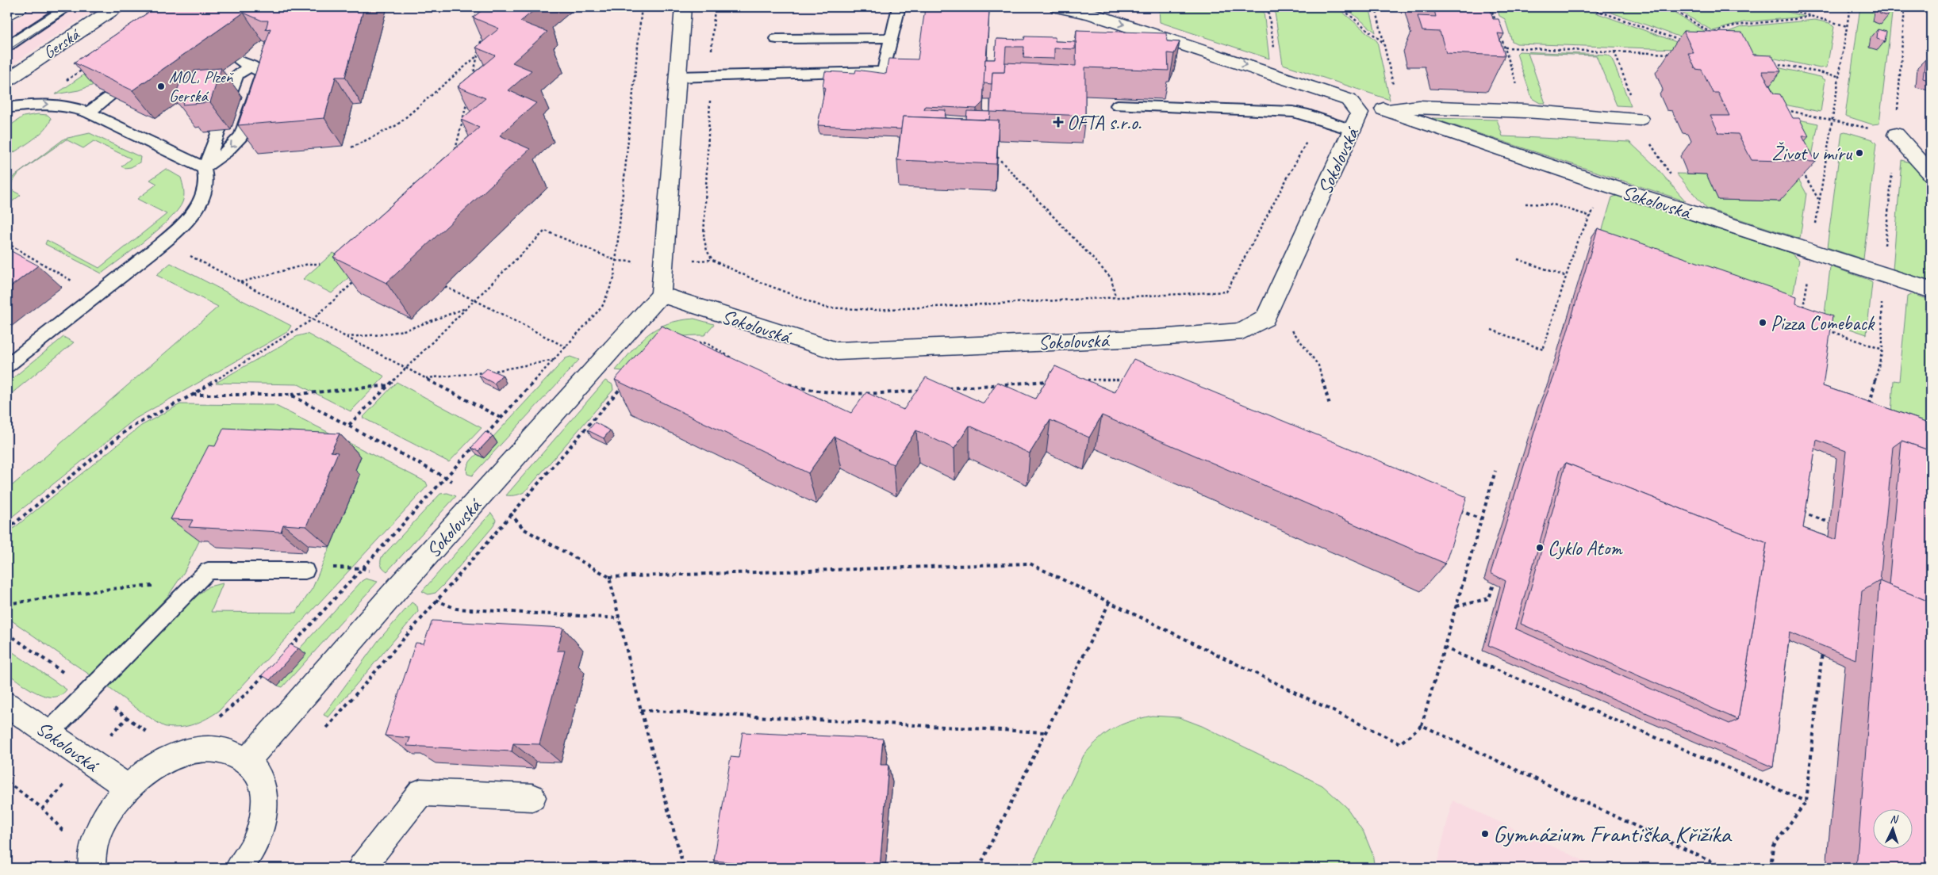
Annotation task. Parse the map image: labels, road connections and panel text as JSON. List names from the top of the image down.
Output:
{
  "streets": {
    "street": ["Gerská", "Sokolovská"]
  },
  "places": {
    "other": [
      "MOL, Plzeň Gerská",
      "Život v míru",
      "Pizza Comeback",
      "Cyklo Atom",
      "Gymnázium Františka Křižíka"
    ],
    "health": ["OFTA s.r.o."]
  },
  "north": "top"
}
